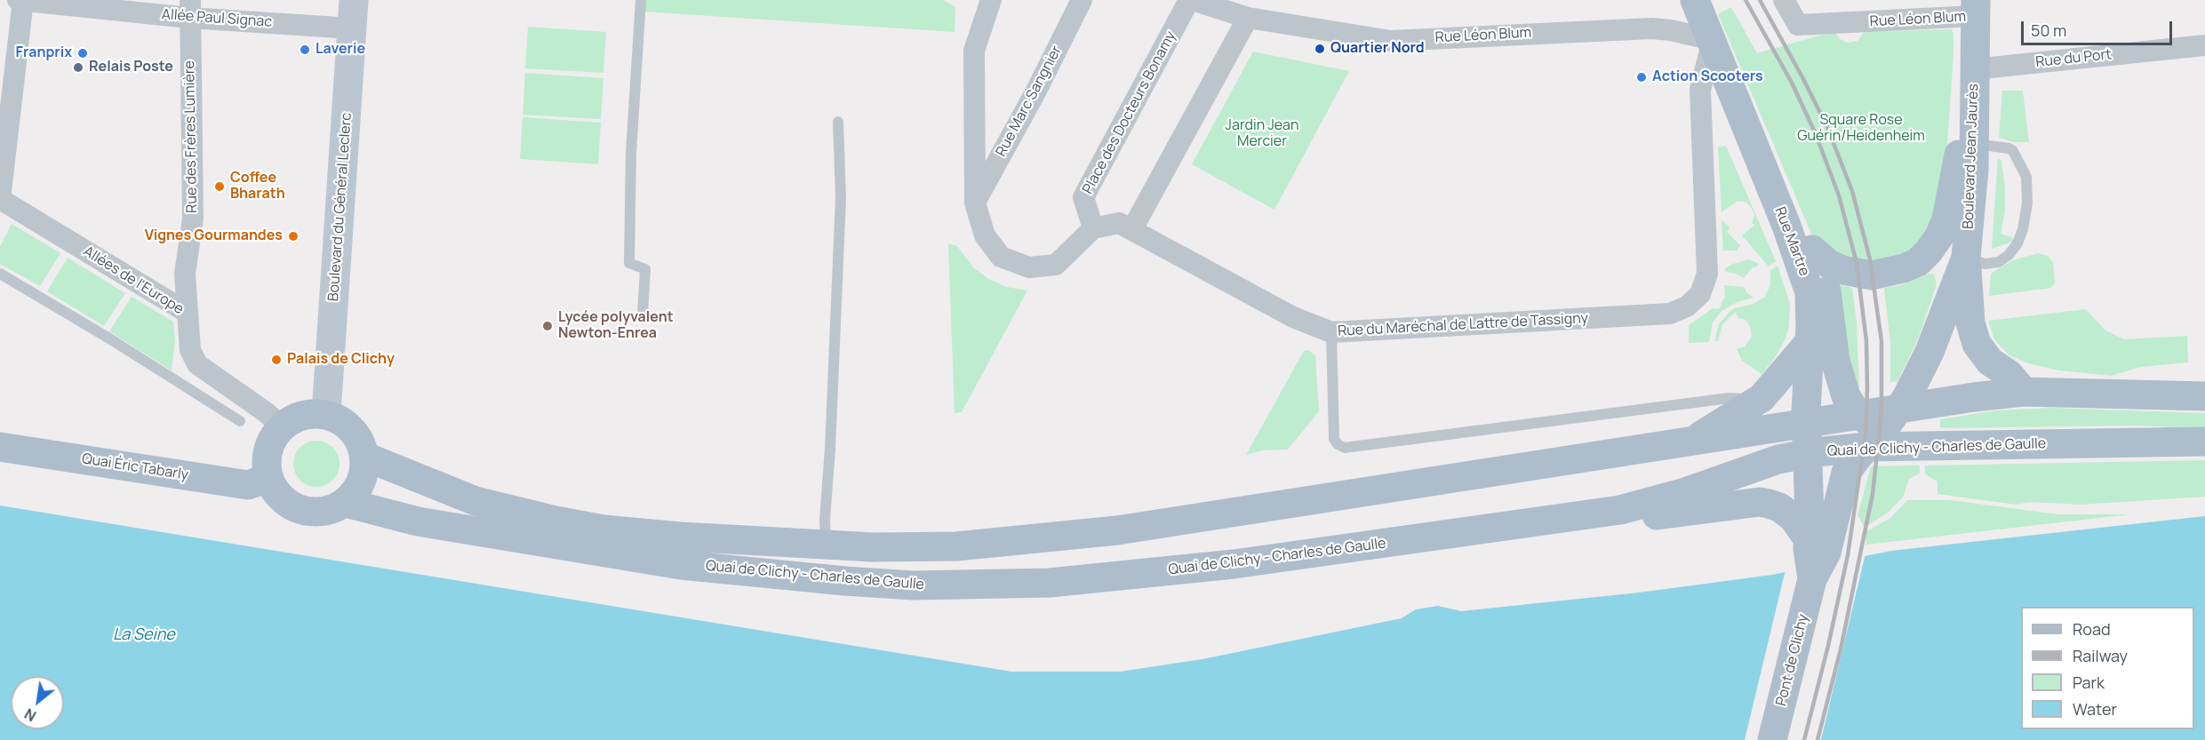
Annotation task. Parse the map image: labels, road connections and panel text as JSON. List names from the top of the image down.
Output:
{
  "streets": {
    "main road": [
      "Boulevard Jean Jaurès",
      "Boulevard du Général Leclerc",
      "Rue Martre",
      "Quai de Clichy - Charles de Gaulle",
      "Quai Éric Tabarly",
      "Pont de Clichy"
    ],
    "street": [
      "Allée Paul Signac",
      "Rue Léon Blum",
      "Rue du Port",
      "Rue Marc Sangnier",
      "Place des Docteurs Bonamy",
      "Rue des Frères Lumière",
      "Allées de l'Europe",
      "Rue du Maréchal de Lattre de Tassigny"
    ]
  },
  "crossings": [
    ["Allée Paul Signac", "Rue des Frères Lumière"],
    ["Allée Paul Signac", "Boulevard du Général Leclerc"],
    ["Rue Léon Blum", "Place des Docteurs Bonamy"],
    ["Rue Léon Blum", "Boulevard Jean Jaurès"],
    ["Rue Léon Blum", "Rue Martre"],
    ["Rue Léon Blum", "Rue du Maréchal de Lattre de Tassigny"],
    ["Rue du Port", "Boulevard Jean Jaurès"],
    ["Place des Docteurs Bonamy", "Rue du Maréchal de Lattre de Tassigny"],
    ["Rue des Frères Lumière", "Allées de l'Europe"],
    ["Boulevard Jean Jaurès", "Quai de Clichy - Charles de Gaulle"],
    ["Boulevard du Général Leclerc", "Allées de l'Europe"],
    ["Boulevard du Général Leclerc", "Quai de Clichy - Charles de Gaulle"],
    ["Boulevard du Général Leclerc", "Quai Éric Tabarly"],
    ["Rue Martre", "Rue du Maréchal de Lattre de Tassigny"],
    ["Rue Martre", "Quai de Clichy - Charles de Gaulle"],
    ["Rue Martre", "Pont de Clichy"],
    ["Allées de l'Europe", "Quai de Clichy - Charles de Gaulle"],
    ["Allées de l'Europe", "Quai Éric Tabarly"],
    ["Quai de Clichy - Charles de Gaulle", "Quai Éric Tabarly"],
    ["Quai de Clichy - Charles de Gaulle", "Pont de Clichy"]
  ],
  "water": ["La Seine"],
  "parks": ["Square Rose Guérin/Heidenheim", "Jardin Jean Mercier"],
  "places": [
    "Quartier Nord",
    "Laverie",
    "Franprix",
    "Relais Poste",
    "Action Scooters",
    "Coffee Bharath",
    "Vignes Gourmandes",
    "Lycée polyvalent Newton-Enrea",
    "Palais de Clichy"
  ],
  "legend": [
    "Road",
    "Railway",
    "Park",
    "Water"
  ],
  "scale_bar": "50 m",
  "north": "bottom left"
}
